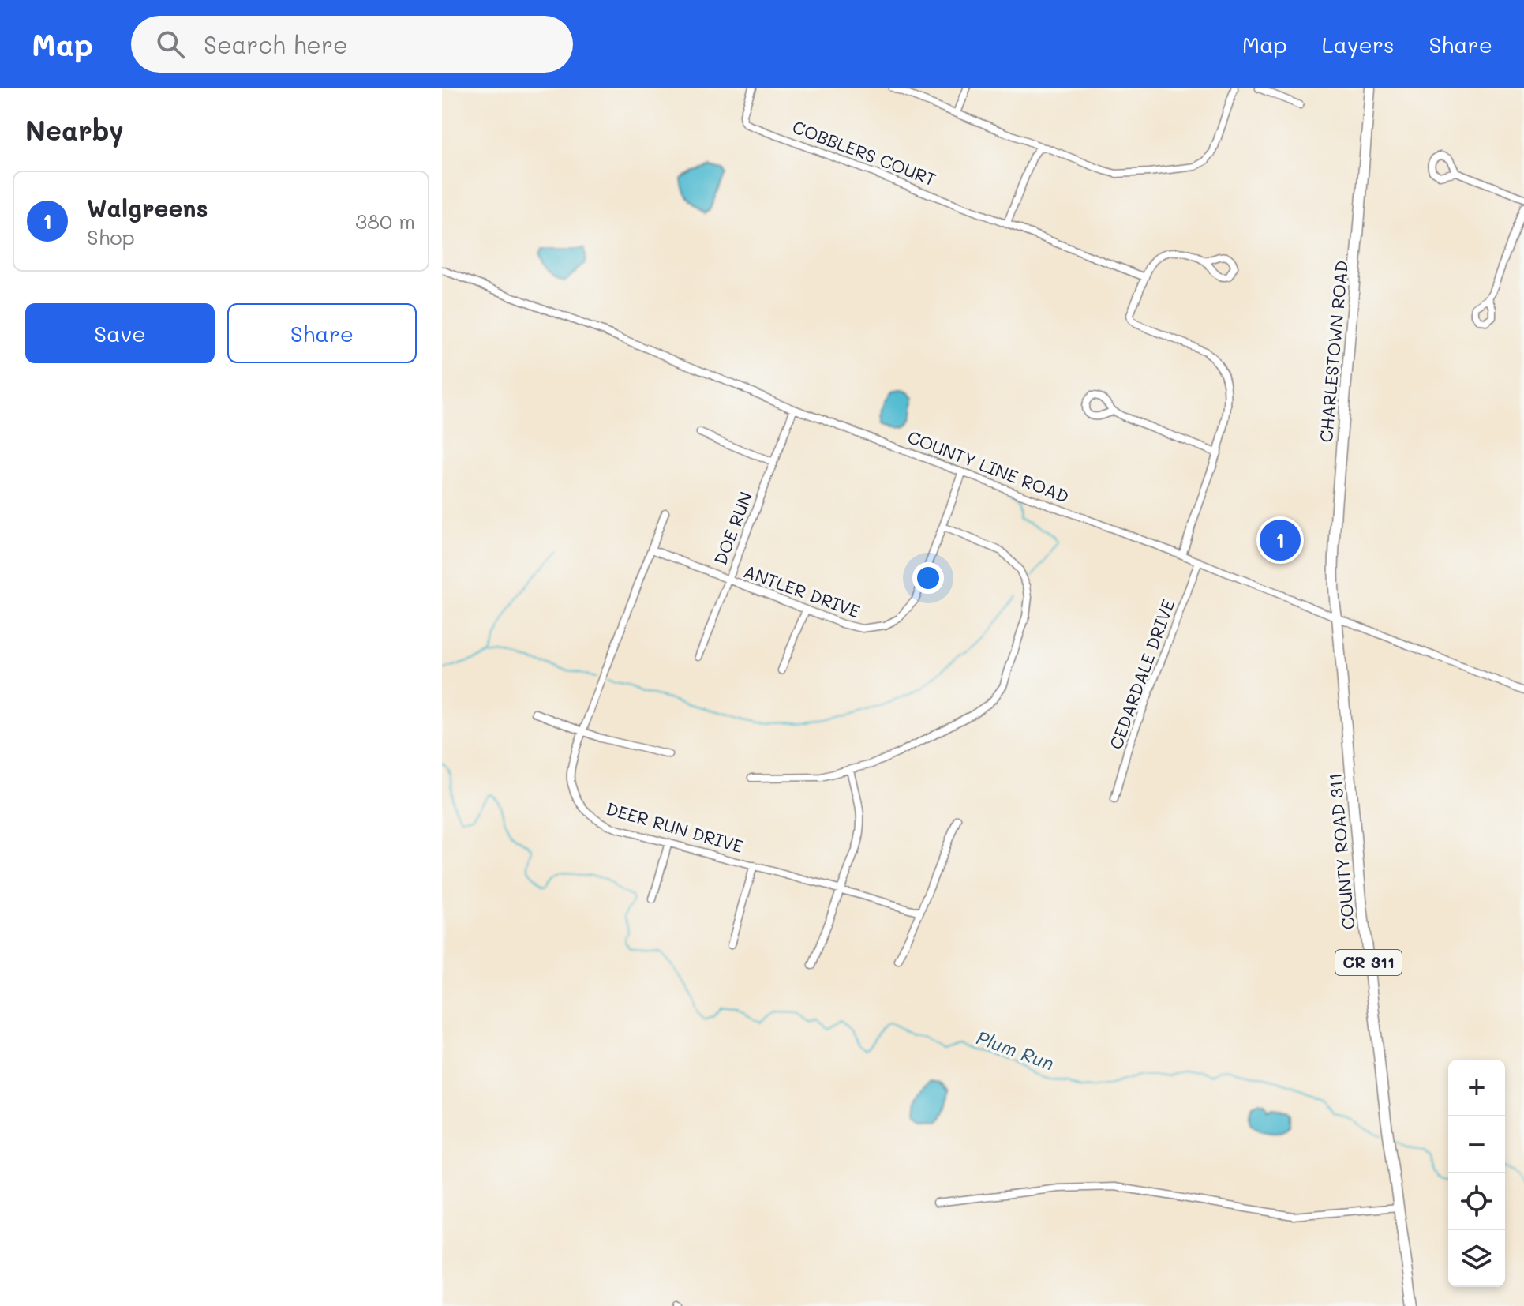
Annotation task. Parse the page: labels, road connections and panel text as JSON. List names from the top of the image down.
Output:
{
  "streets": {
    "main road": ["CHARLESTOWN ROAD", "COUNTY ROAD 311", "CR 311"],
    "street": [
      "COBBLERS COURT",
      "COUNTY LINE ROAD",
      "DOE RUN",
      "ANTLER DRIVE",
      "CEDARDALE DRIVE",
      "DEER RUN DRIVE"
    ]
  },
  "crossings": [
    ["CHARLESTOWN ROAD", "COUNTY LINE ROAD"],
    ["CHARLESTOWN ROAD", "COUNTY ROAD 311"],
    ["COUNTY LINE ROAD", "DOE RUN"],
    ["COUNTY LINE ROAD", "ANTLER DRIVE"],
    ["COUNTY LINE ROAD", "CEDARDALE DRIVE"],
    ["COUNTY LINE ROAD", "COUNTY ROAD 311"],
    ["DOE RUN", "ANTLER DRIVE"],
    ["ANTLER DRIVE", "DEER RUN DRIVE"]
  ],
  "water": ["Plum Run"],
  "page": {
    "header": "Map",
    "search": "Search here",
    "nav": ["Map", "Layers", "Share"],
    "heading": "Nearby",
    "list": [
      {
        "mark": "1",
        "name": "Walgreens",
        "note": "Shop",
        "value": "380 m"
      }
    ],
    "buttons": ["Save", "Share"],
    "pins": "1",
    "map_buttons": ["+", "−"]
  }
}
